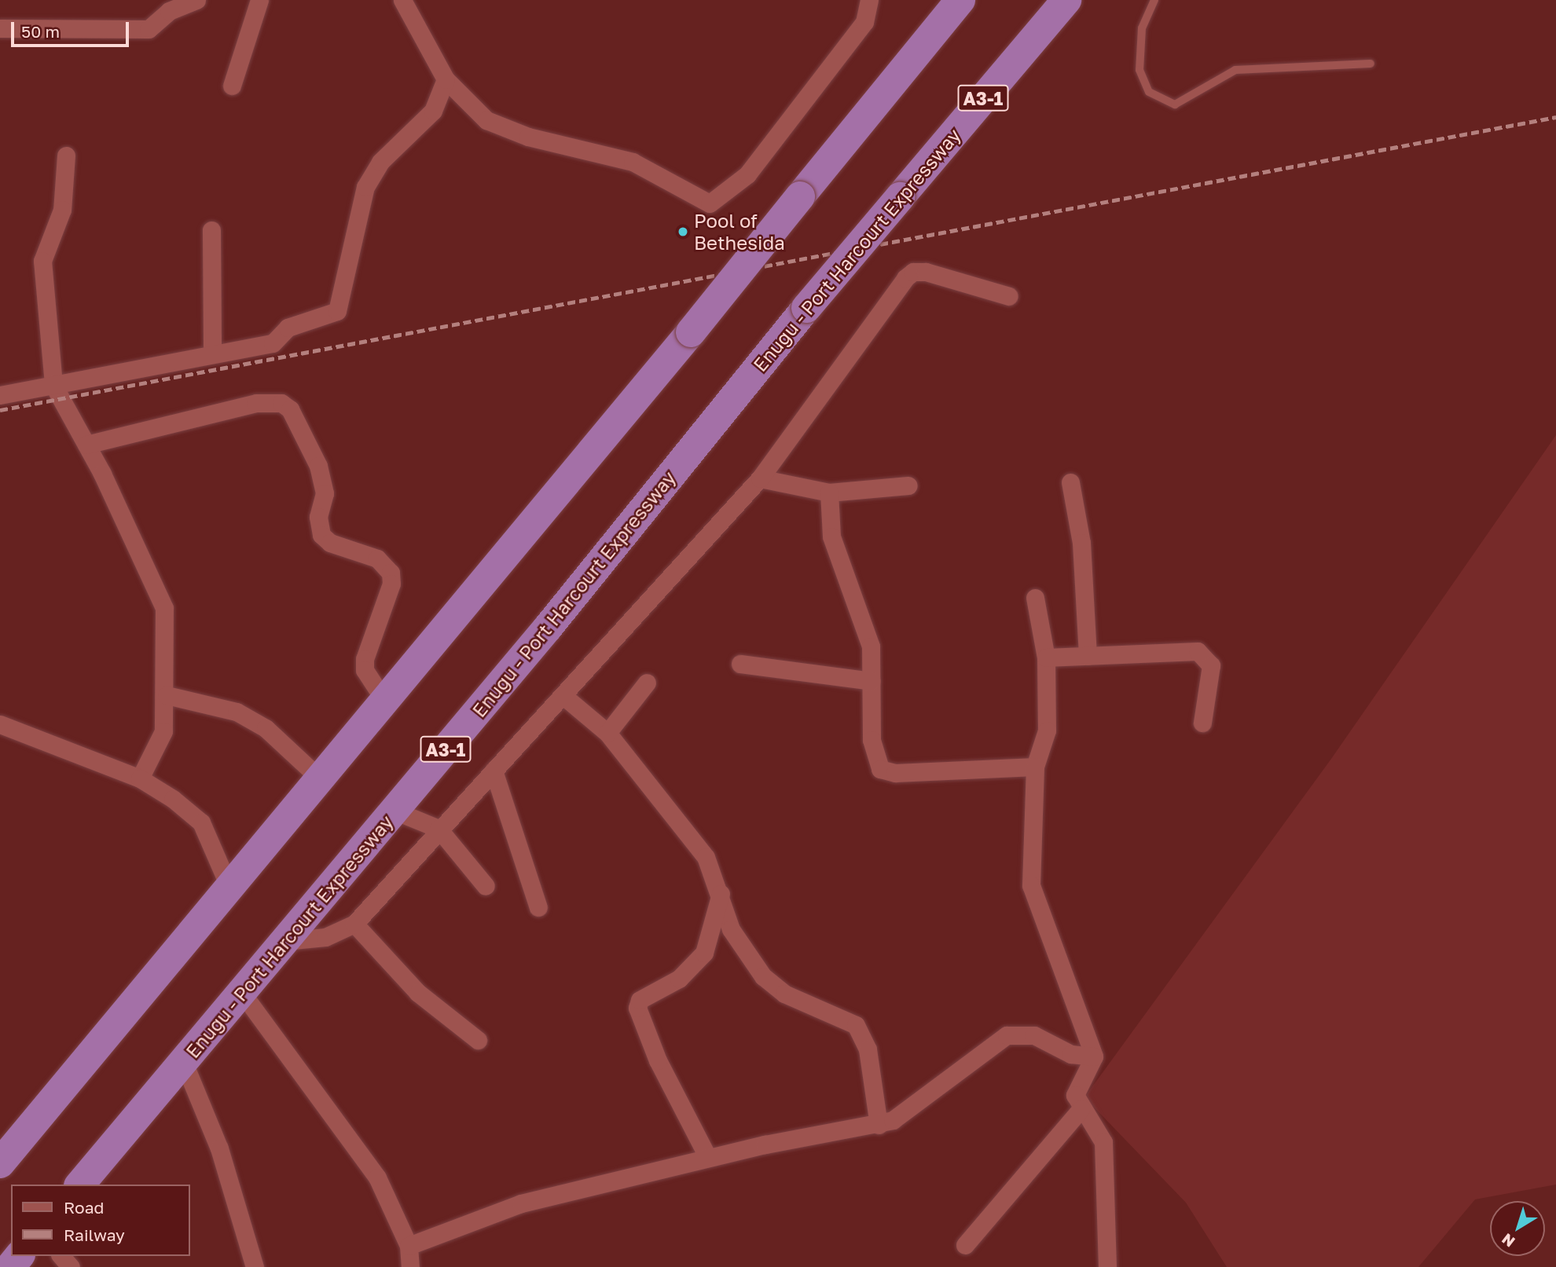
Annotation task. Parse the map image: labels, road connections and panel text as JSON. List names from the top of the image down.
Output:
{
  "streets": {
    "highway": ["A3-1", "Enugu - Port Harcourt Expressway"]
  },
  "places": ["Pool of Bethesida"],
  "legend": ["Road", "Railway"],
  "scale_bar": "50 m",
  "north": "bottom left"
}
